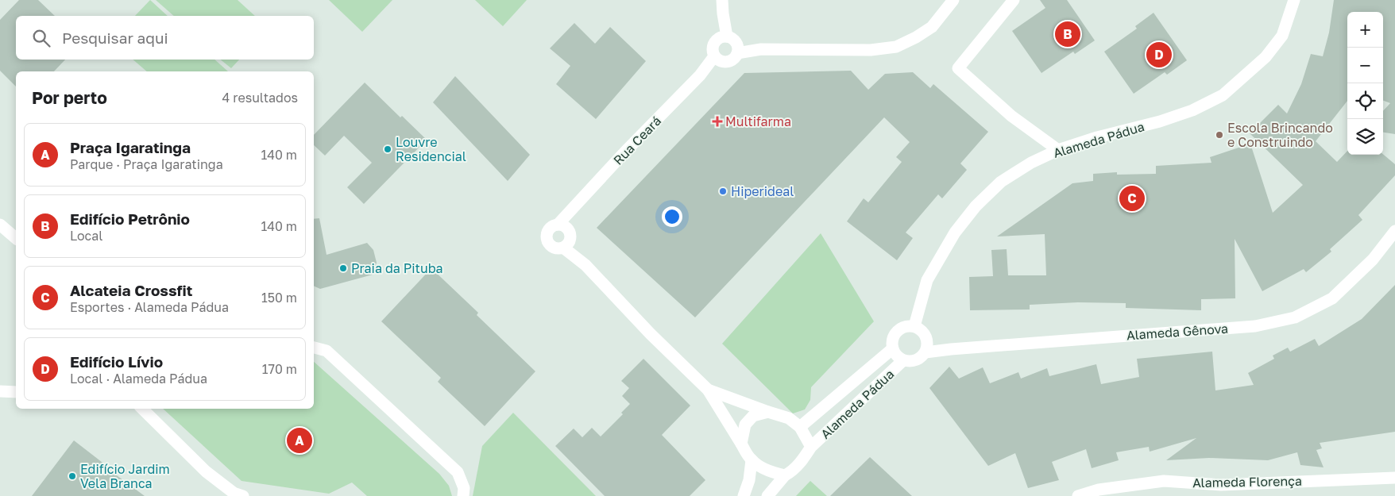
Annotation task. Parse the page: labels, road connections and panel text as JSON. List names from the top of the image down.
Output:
{
  "streets": {
    "street": [
      "Alameda Pádua",
      "Rua Ceará",
      "Alameda Gênova",
      "Alameda Florença"
    ]
  },
  "crossings": [
    ["Alameda Pádua", "Alameda Gênova"]
  ],
  "places": {
    "health": ["Multifarma"],
    "other": [
      "Escola Brincando e Construindo",
      "Louvre Residencial",
      "Hiperideal",
      "Praia da Pituba",
      "Edifício Jardim Vela Branca"
    ]
  },
  "page": {
    "map_buttons": ["+", "−"],
    "search": "Pesquisar aqui",
    "pins": [
      "B",
      "D",
      "C",
      "A"
    ],
    "heading": ["Por perto", "4 resultados"],
    "list": [
      {
        "mark": "A",
        "name": "Praça Igaratinga",
        "note": "Parque · Praça Igaratinga",
        "value": "140 m"
      },
      {
        "mark": "B",
        "name": "Edifício Petrônio",
        "note": "Local",
        "value": "140 m"
      },
      {
        "mark": "C",
        "name": "Alcateia Crossfit",
        "note": "Esportes · Alameda Pádua",
        "value": "150 m"
      },
      {
        "mark": "D",
        "name": "Edifício Lívio",
        "note": "Local · Alameda Pádua",
        "value": "170 m"
      }
    ]
  }
}
